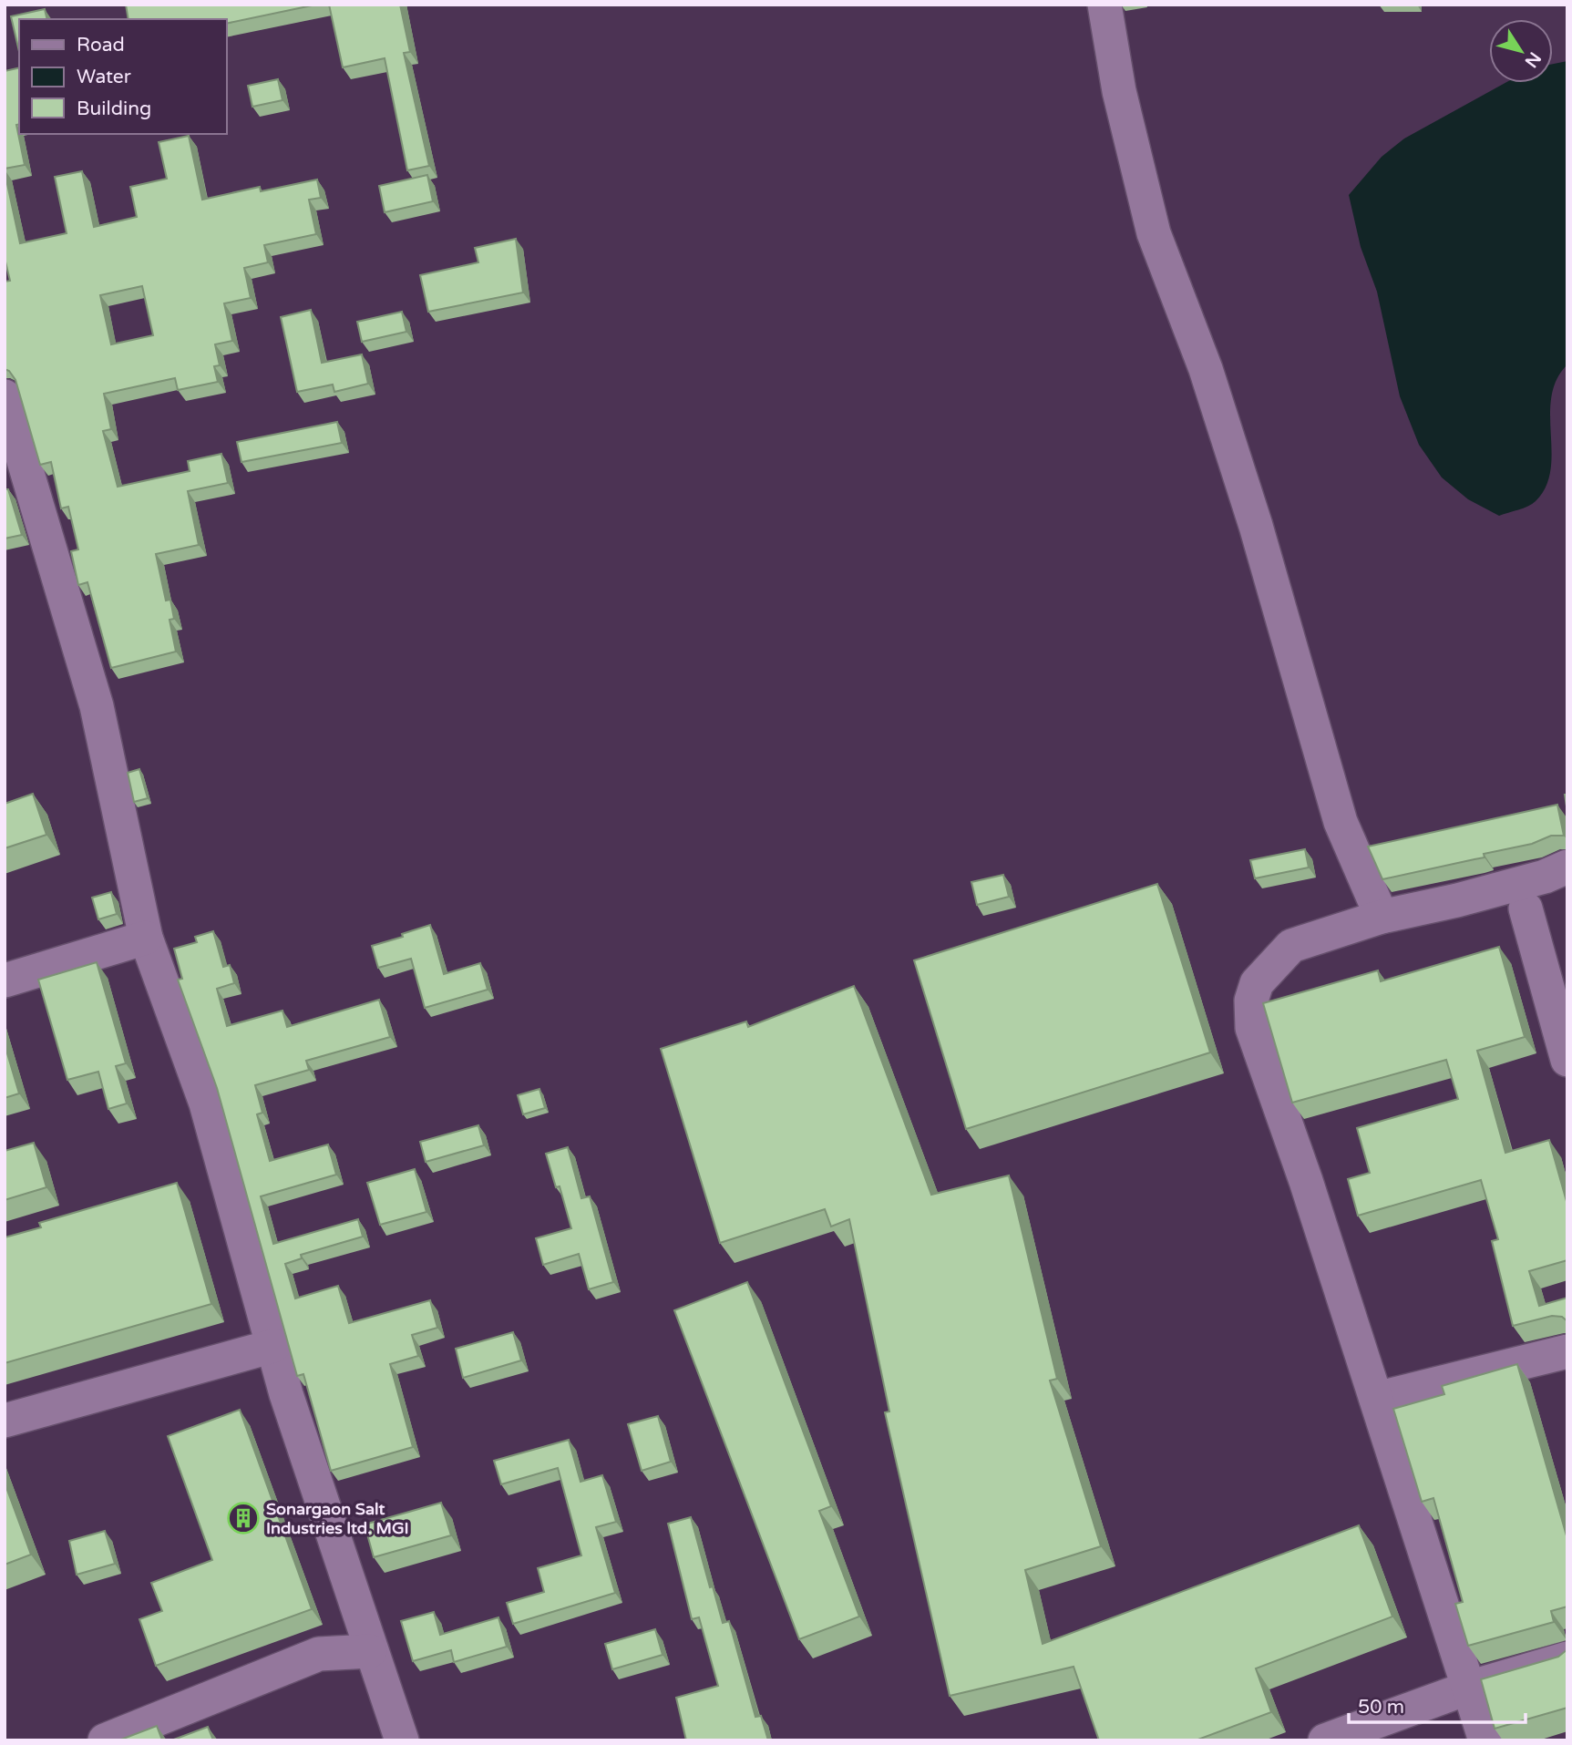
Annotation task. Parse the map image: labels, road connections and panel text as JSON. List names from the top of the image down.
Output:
{
  "places": {
    "building": ["Sonargaon Salt Industries ltd. MGI"]
  },
  "legend": ["Road", "Water", "Building"],
  "scale_bar": "50 m",
  "north": "bottom right"
}
